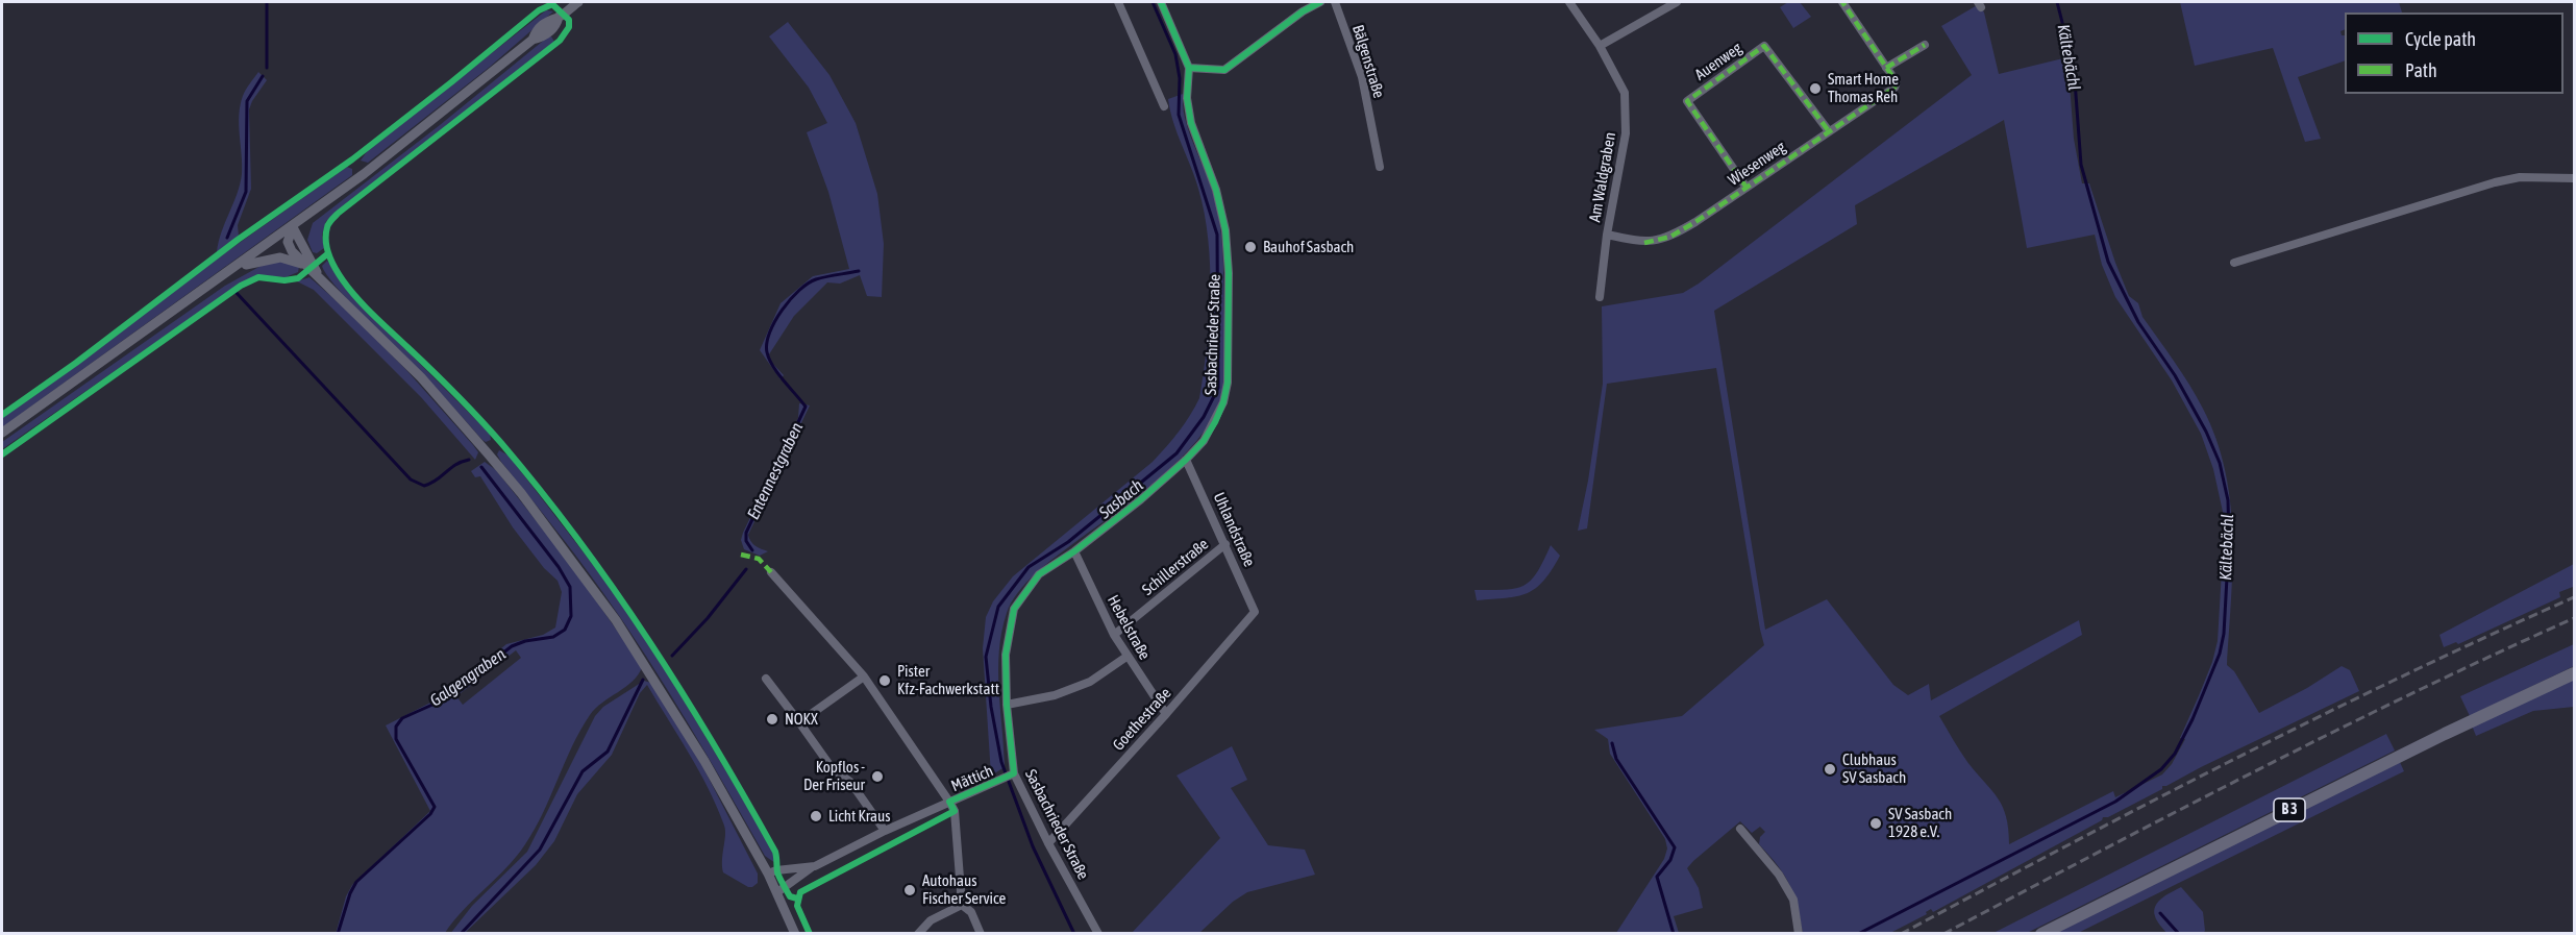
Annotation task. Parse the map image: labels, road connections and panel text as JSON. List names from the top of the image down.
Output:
{
  "streets": {
    "main road": ["B 3"],
    "street": [
      "Bälgenstraße",
      "Auenweg",
      "Wiesenweg",
      "Am Waldgraben",
      "Sasbachrieder Straße",
      "Uhlandstraße",
      "Schillerstraße",
      "Hebelstraße",
      "Goethestraße",
      "Mättich"
    ]
  },
  "crossings": [
    ["Auenweg", "Wiesenweg"],
    ["Wiesenweg", "Am Waldgraben"],
    ["Sasbachrieder Straße", "Uhlandstraße"],
    ["Sasbachrieder Straße", "Hebelstraße"],
    ["Sasbachrieder Straße", "Goethestraße"],
    ["Sasbachrieder Straße", "Mättich"],
    ["Uhlandstraße", "Schillerstraße"],
    ["Uhlandstraße", "Goethestraße"],
    ["Schillerstraße", "Hebelstraße"],
    ["Hebelstraße", "Goethestraße"]
  ],
  "water": [
    "Kältebächl",
    "Entennestgraben",
    "Sasbach",
    "Galgengraben"
  ],
  "places": [
    "Smart Home Thomas Reh",
    "Bauhof Sasbach",
    "Pister Kfz-Fachwerkstatt",
    "NOKX",
    "Clubhaus SV Sasbach",
    "Kopflos - Der Friseur",
    "Licht Kraus",
    "SV Sasbach 1928 e.V.",
    "Autohaus Fischer Service"
  ],
  "legend": ["Cycle path", "Path"]
}
